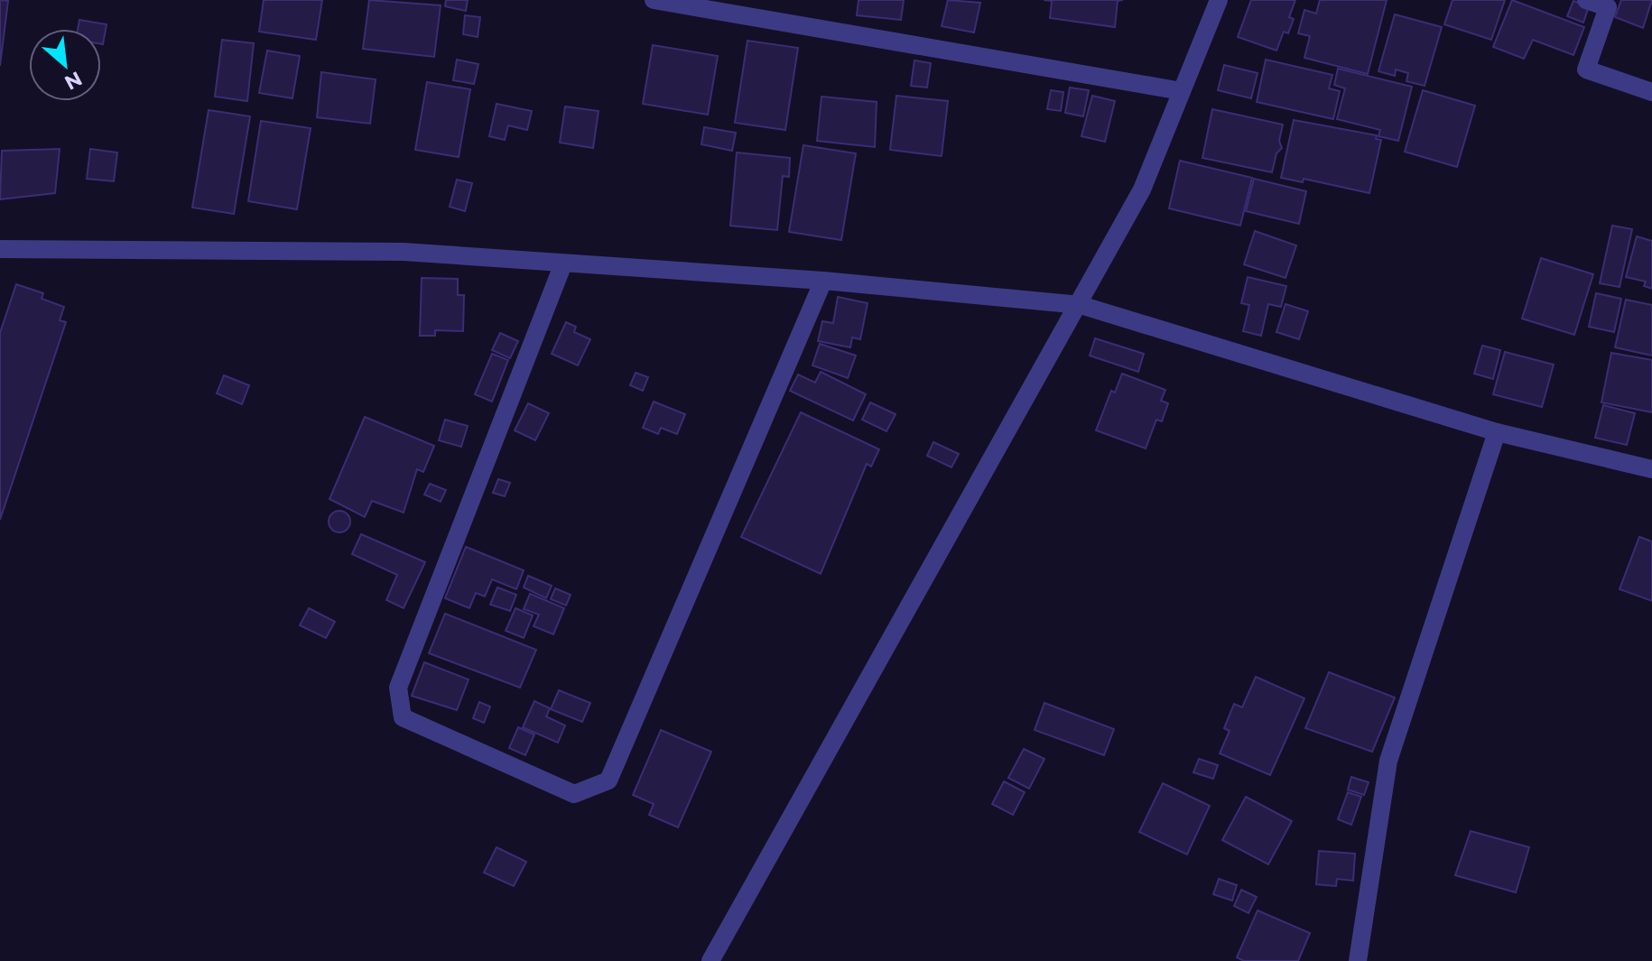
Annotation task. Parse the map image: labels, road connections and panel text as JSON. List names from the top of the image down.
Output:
{
  "north": "bottom right"
}
